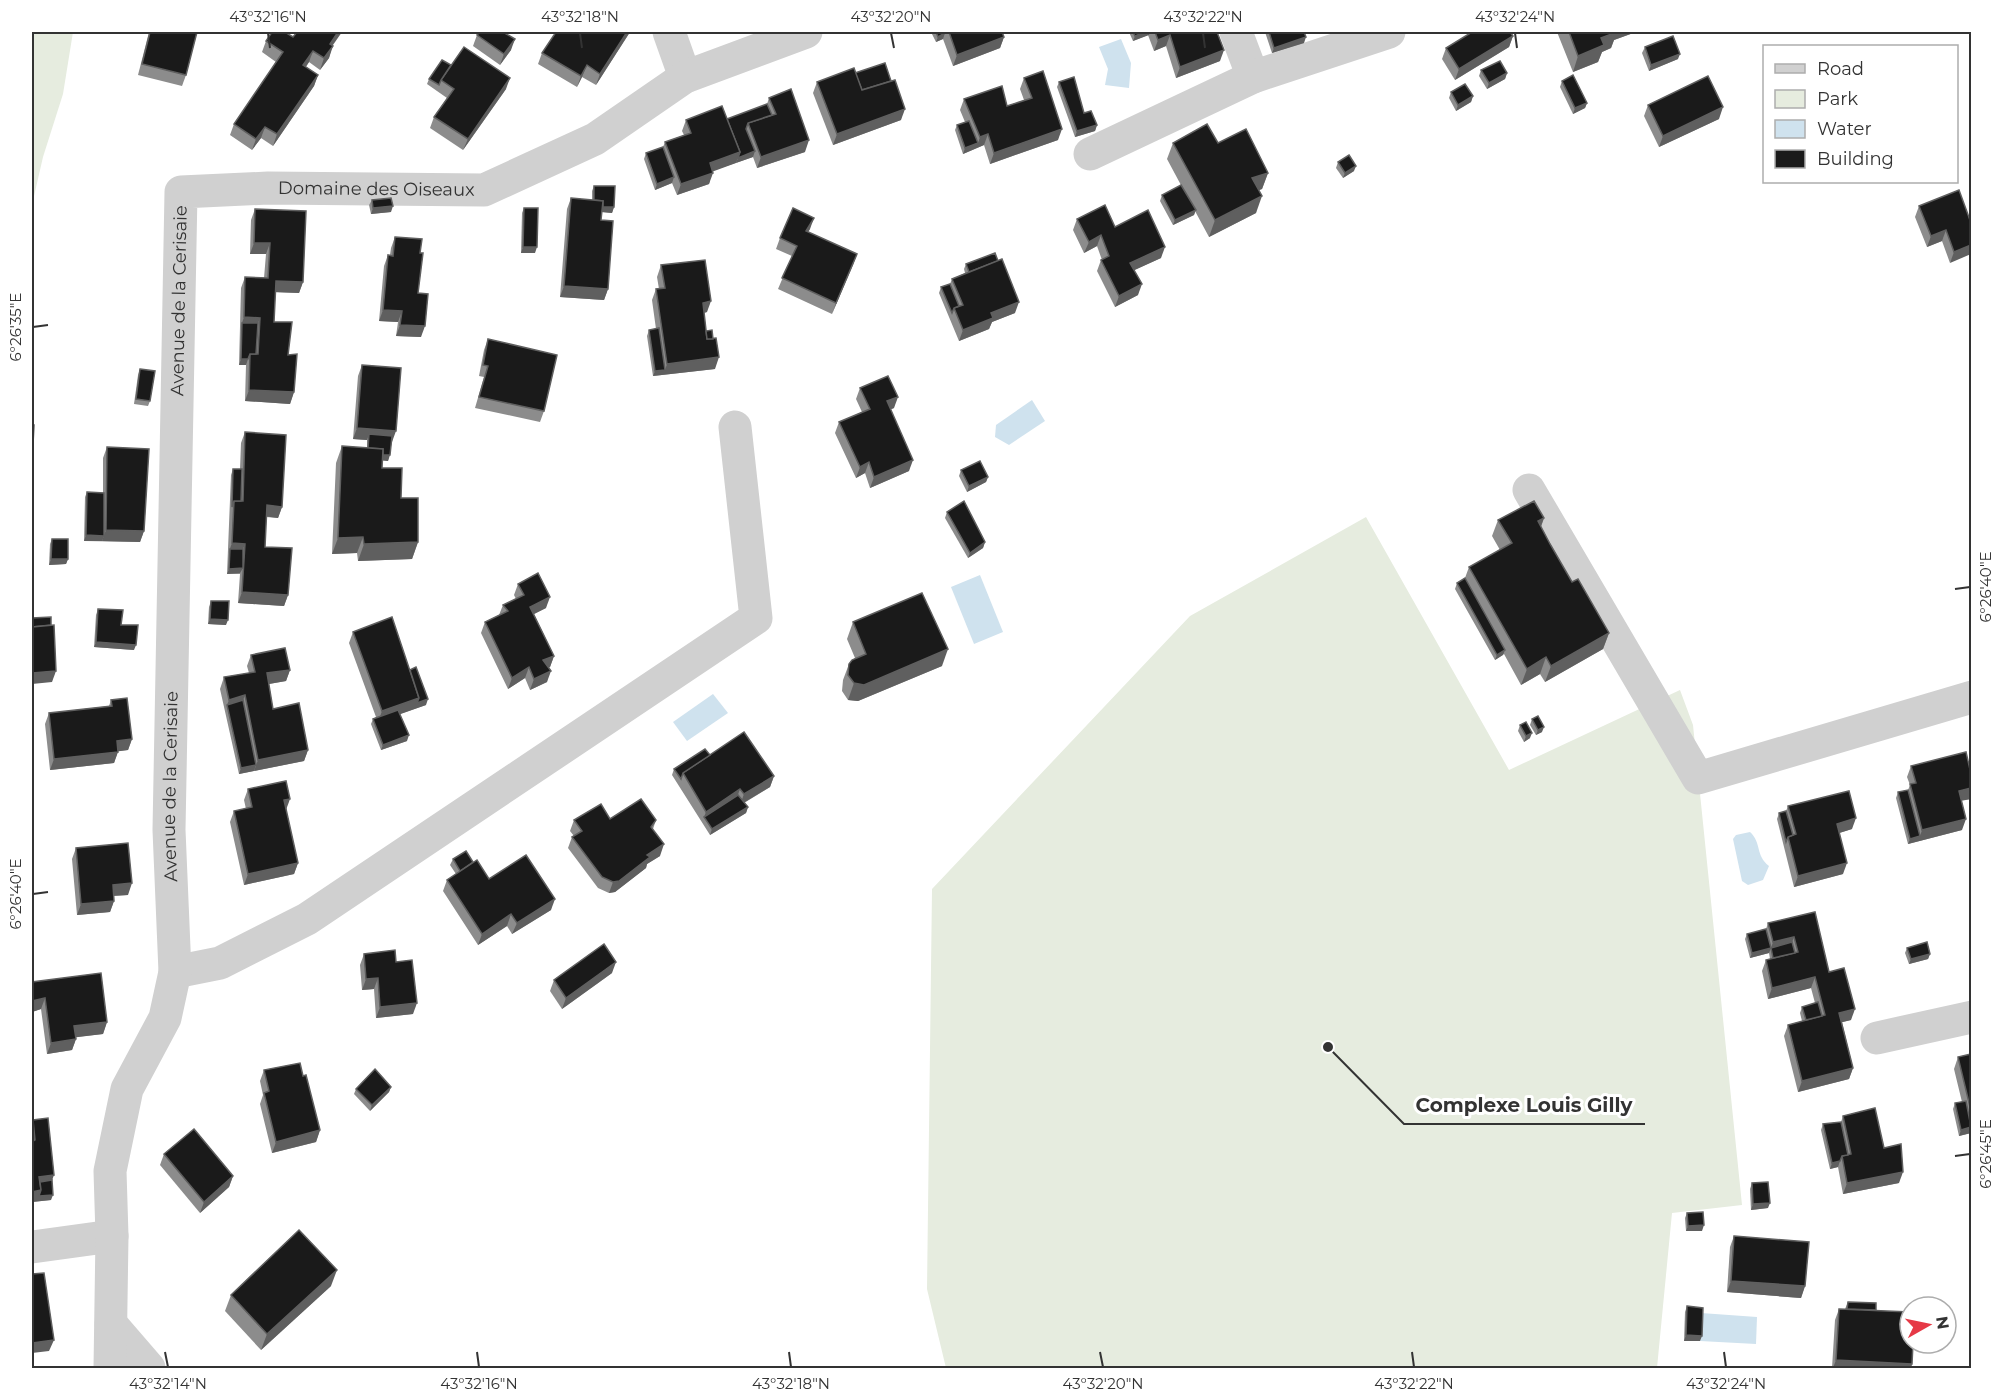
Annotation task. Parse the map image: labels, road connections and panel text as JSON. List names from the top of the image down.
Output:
{
  "streets": {
    "street": ["Domaine des Oiseaux", "Avenue de la Cerisaie"]
  },
  "crossings": [
    ["Domaine des Oiseaux", "Avenue de la Cerisaie"]
  ],
  "places": ["Complexe Louis Gilly"],
  "legend": [
    "Road",
    "Park",
    "Water",
    "Building"
  ],
  "north": "right",
  "coordinates": [
    "43°32'16\"N",
    "43°32'18\"N",
    "43°32'20\"N",
    "43°32'22\"N",
    "43°32'24\"N",
    "6°26'35\"E",
    "6°26'40\"E",
    "6°26'45\"E",
    "43°32'14\"N"
  ]
}
